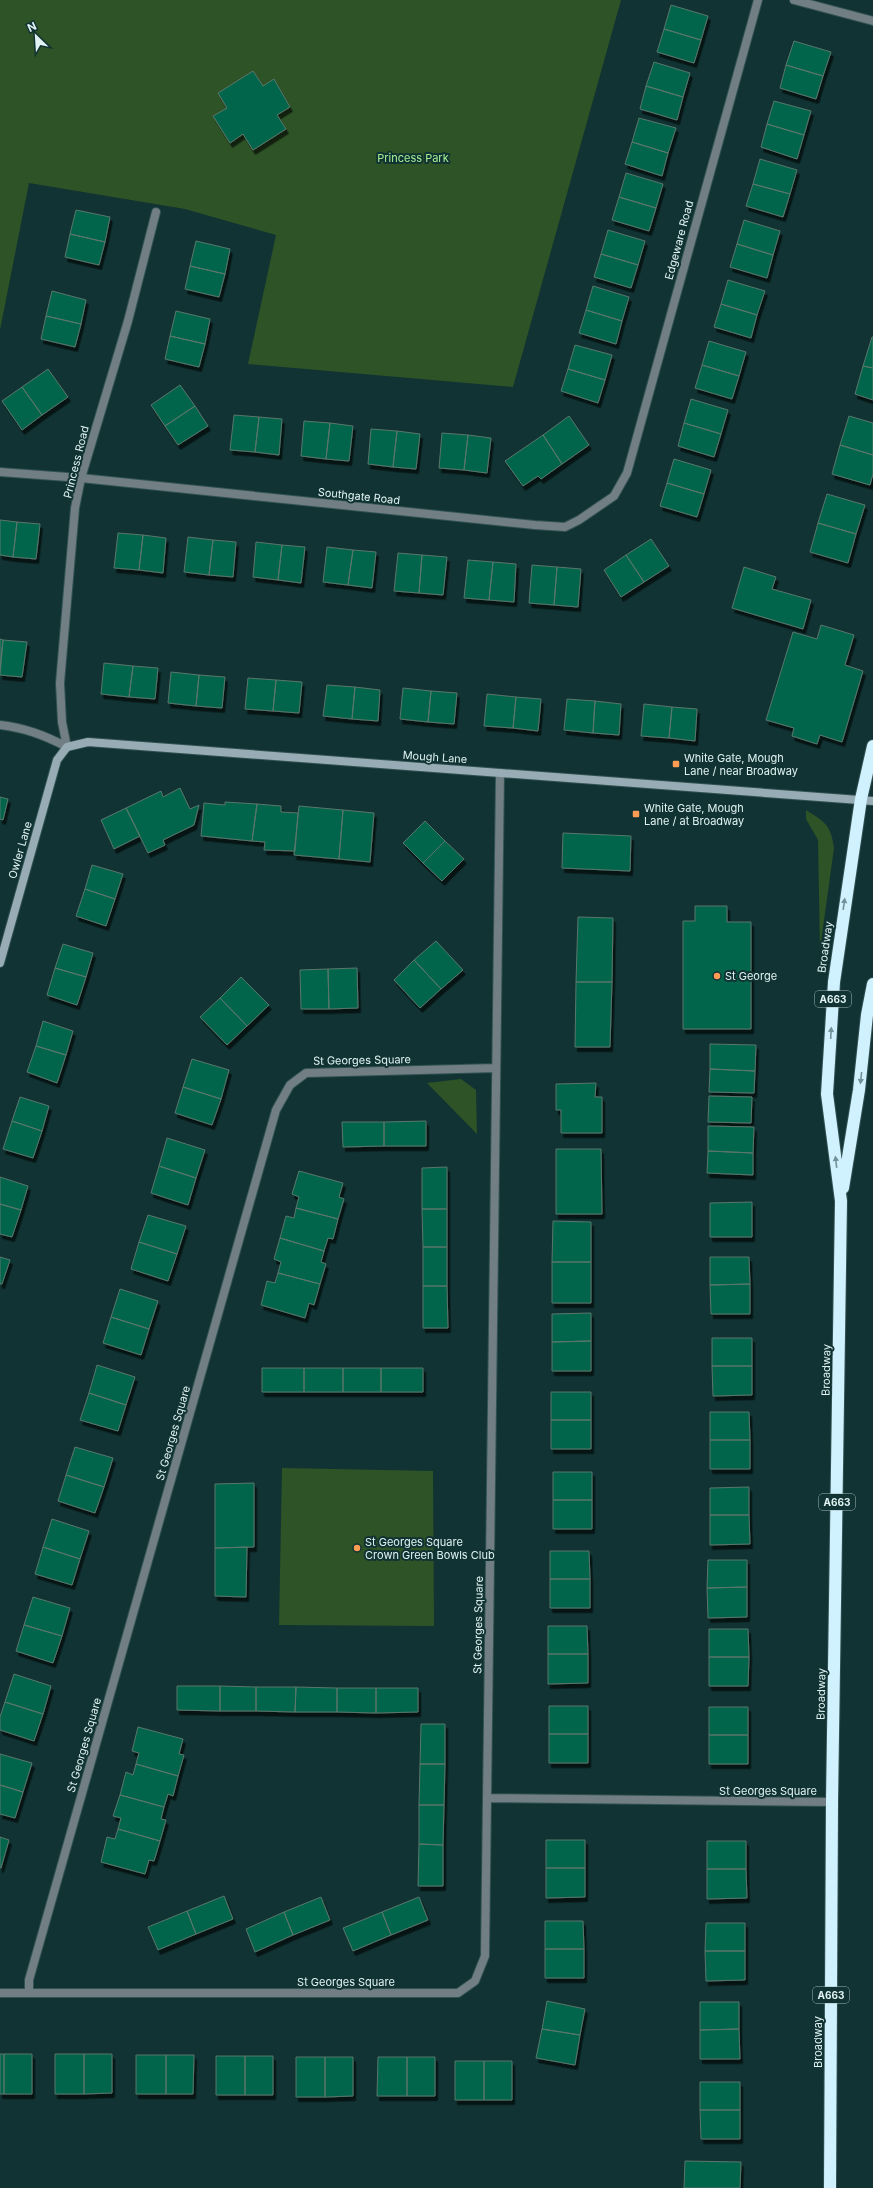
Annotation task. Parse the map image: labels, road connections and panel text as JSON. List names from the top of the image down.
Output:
{
  "streets": {
    "highway": ["Broadway", "A663"],
    "street": [
      "Edgeware Road",
      "Princess Road",
      "Southgate Road",
      "Mough Lane",
      "Owler Lane",
      "St Georges Square"
    ]
  },
  "crossings": [
    ["Edgeware Road", "Southgate Road"],
    ["Princess Road", "Southgate Road"],
    ["Princess Road", "Mough Lane"],
    ["Princess Road", "Owler Lane"],
    ["Mough Lane", "Owler Lane"],
    ["Mough Lane", "Broadway"],
    ["Mough Lane", "St Georges Square"],
    ["Broadway", "St Georges Square"]
  ],
  "parks": ["Princess Park"],
  "places": {
    "transit": ["White Gate, Mough Lane / near Broadway", "White Gate, Mough Lane / at Broadway"],
    "other": ["St George", "St Georges Square Crown Green Bowls Club"]
  },
  "north": "top left"
}
